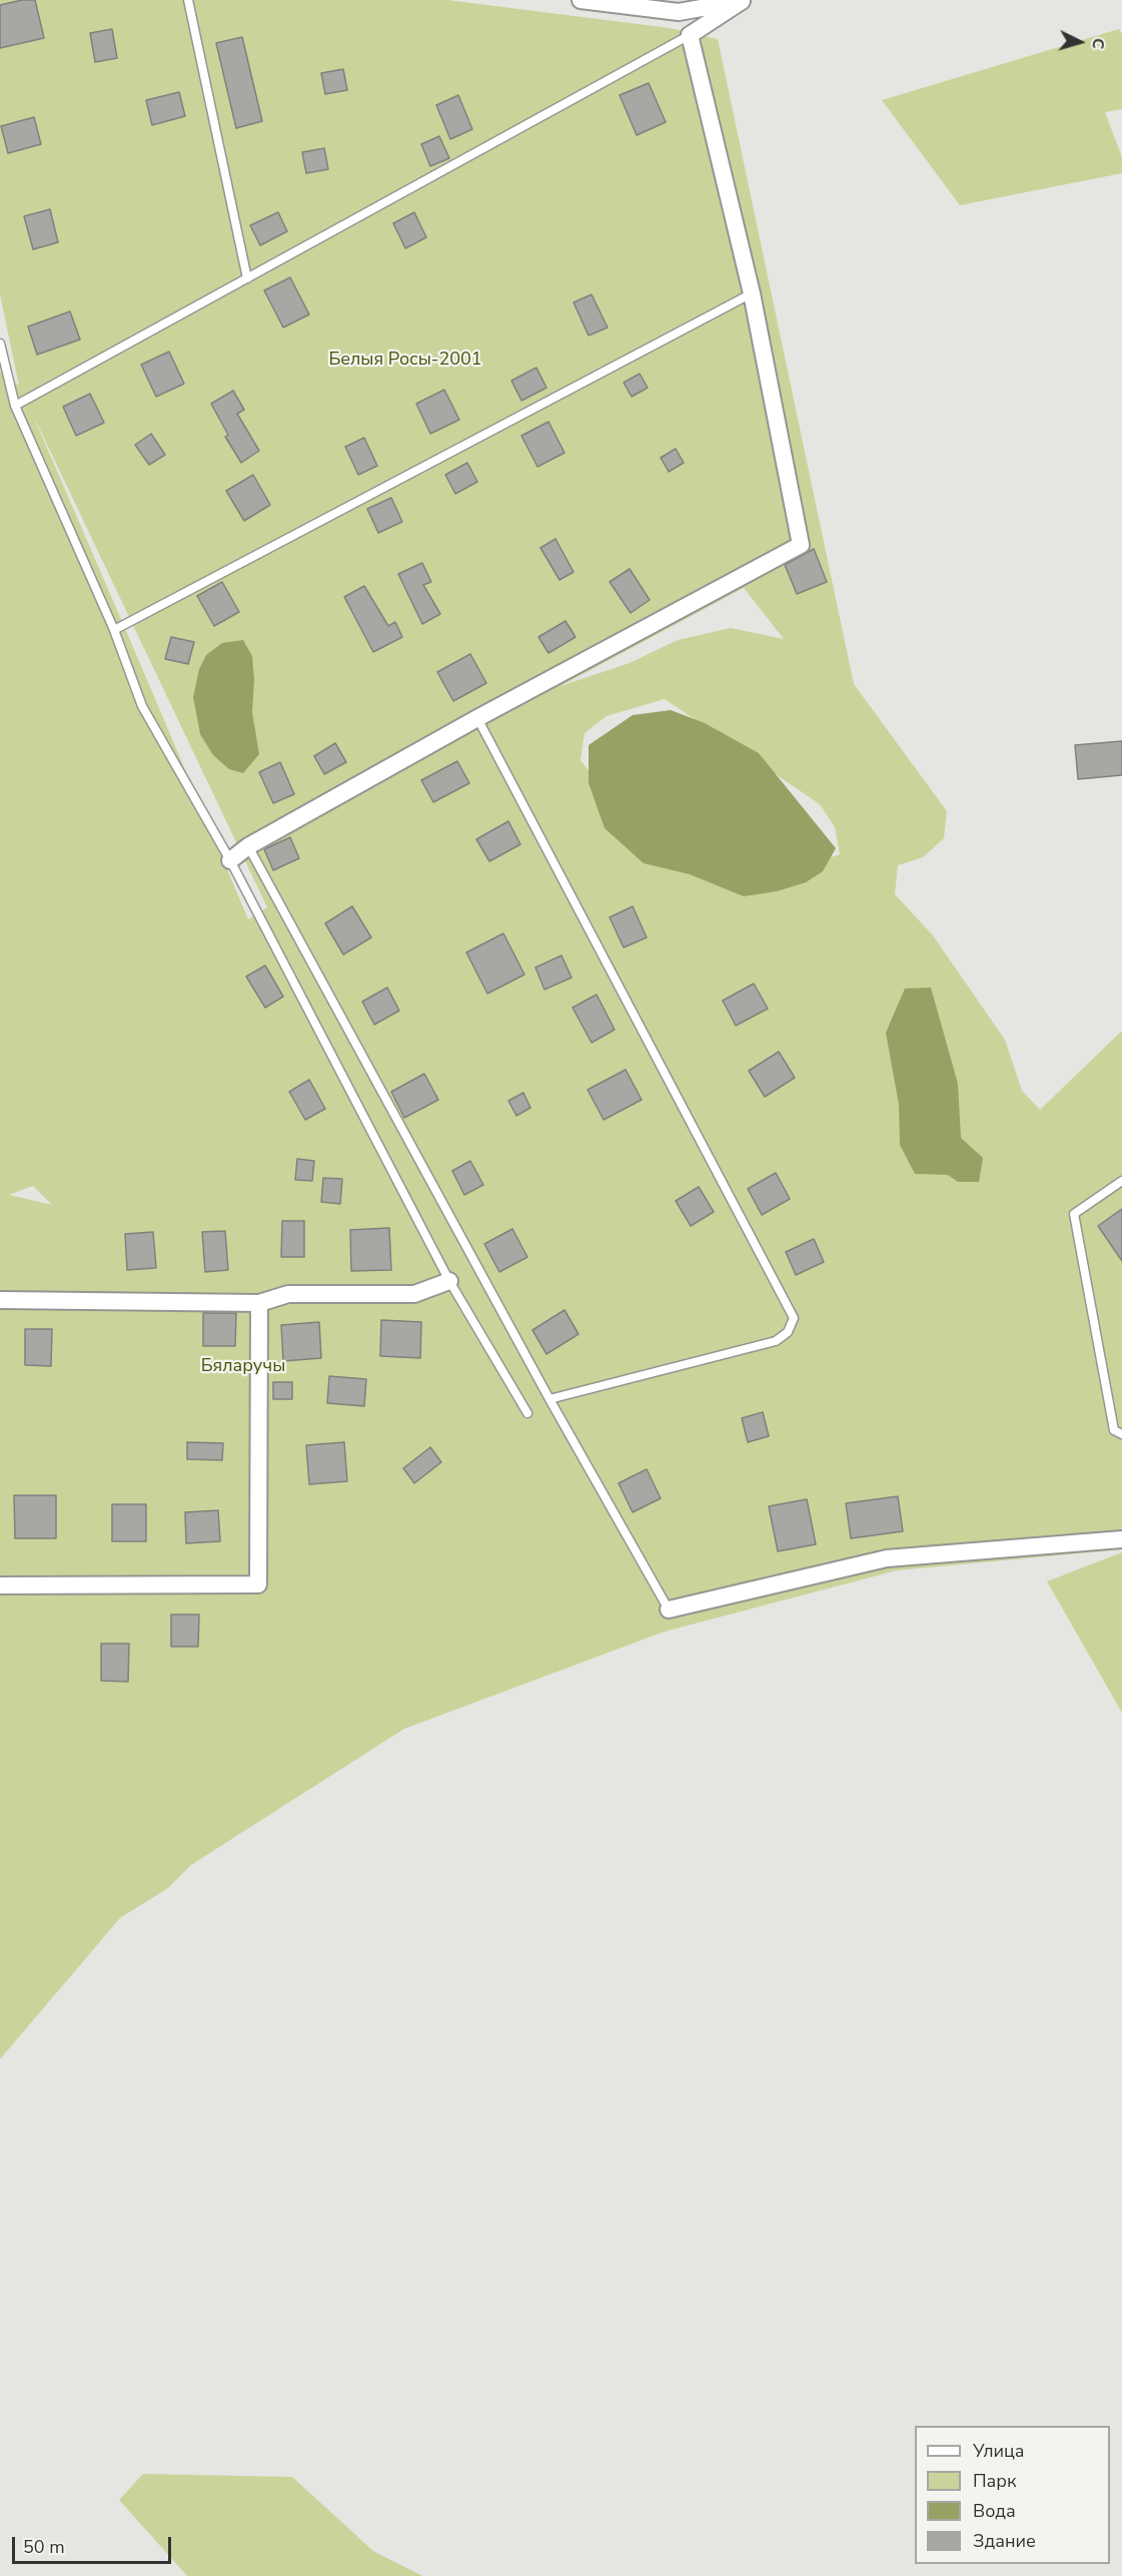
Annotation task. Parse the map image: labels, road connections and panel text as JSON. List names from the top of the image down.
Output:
{
  "parks": ["Белыя Росы-2001", "Бяларучы"],
  "legend": [
    "Улица",
    "Парк",
    "Вода",
    "Здание"
  ],
  "scale_bar": "50 m",
  "north": "right"
}
